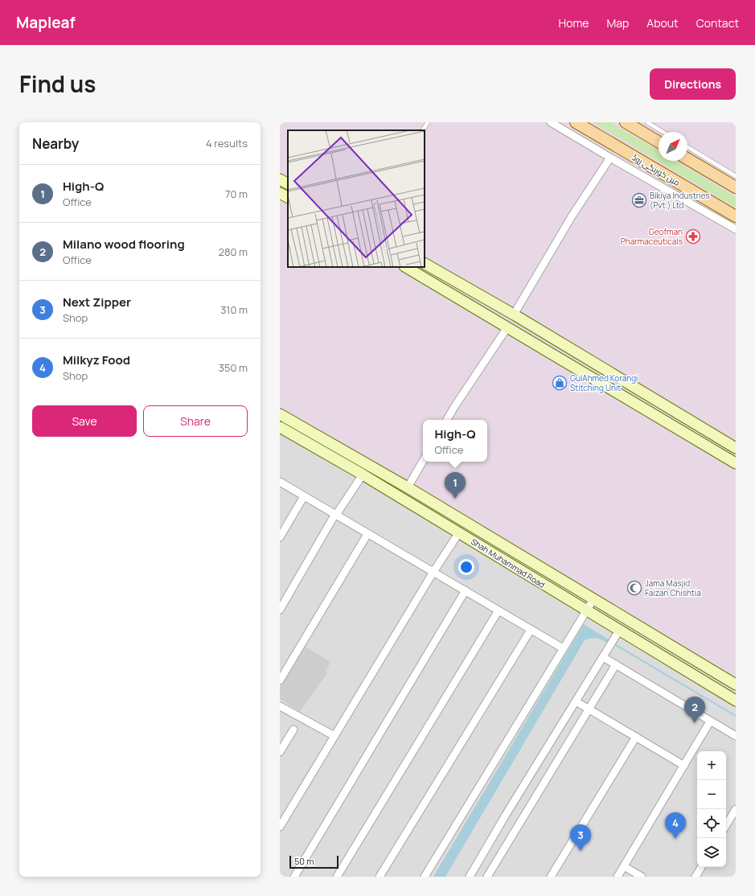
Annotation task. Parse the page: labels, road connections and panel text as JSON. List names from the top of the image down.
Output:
{
  "streets": {
    "main road": ["مین کورنگی روڈ", "Shah Muhammad Road"]
  },
  "places": {
    "office": ["Bikiya Industries (Pvt.) Ltd."],
    "pharmacy": ["Geofman Pharmaceuticals"],
    "shop": ["GulAhmed Korangi Stitching Unit"],
    "mosque": ["Jama Masjid Faizan Chishtia"]
  },
  "scale_bar": "50 m",
  "north": "top right",
  "page": {
    "header": "Mapleaf",
    "nav": [
      "Home",
      "Map",
      "About",
      "Contact"
    ],
    "title": "Find us",
    "buttons": [
      "Directions",
      ["Save", "Share"]
    ],
    "heading": ["Nearby", "4 results"],
    "list": [
      {
        "mark": "1",
        "name": "High-Q",
        "note": "Office",
        "value": "70 m"
      },
      {
        "mark": "2",
        "name": "Milano wood flooring",
        "note": "Office",
        "value": "280 m"
      },
      {
        "mark": "3",
        "name": "Next Zipper",
        "note": "Shop",
        "value": "310 m"
      },
      {
        "mark": "4",
        "name": "Milkyz Food",
        "note": "Shop",
        "value": "350 m"
      }
    ],
    "popup": ["High-Q", "Office"],
    "pins": [
      "1",
      "2",
      "4",
      "3"
    ],
    "map_buttons": ["+", "−"],
    "scale": "50 m"
  }
}
